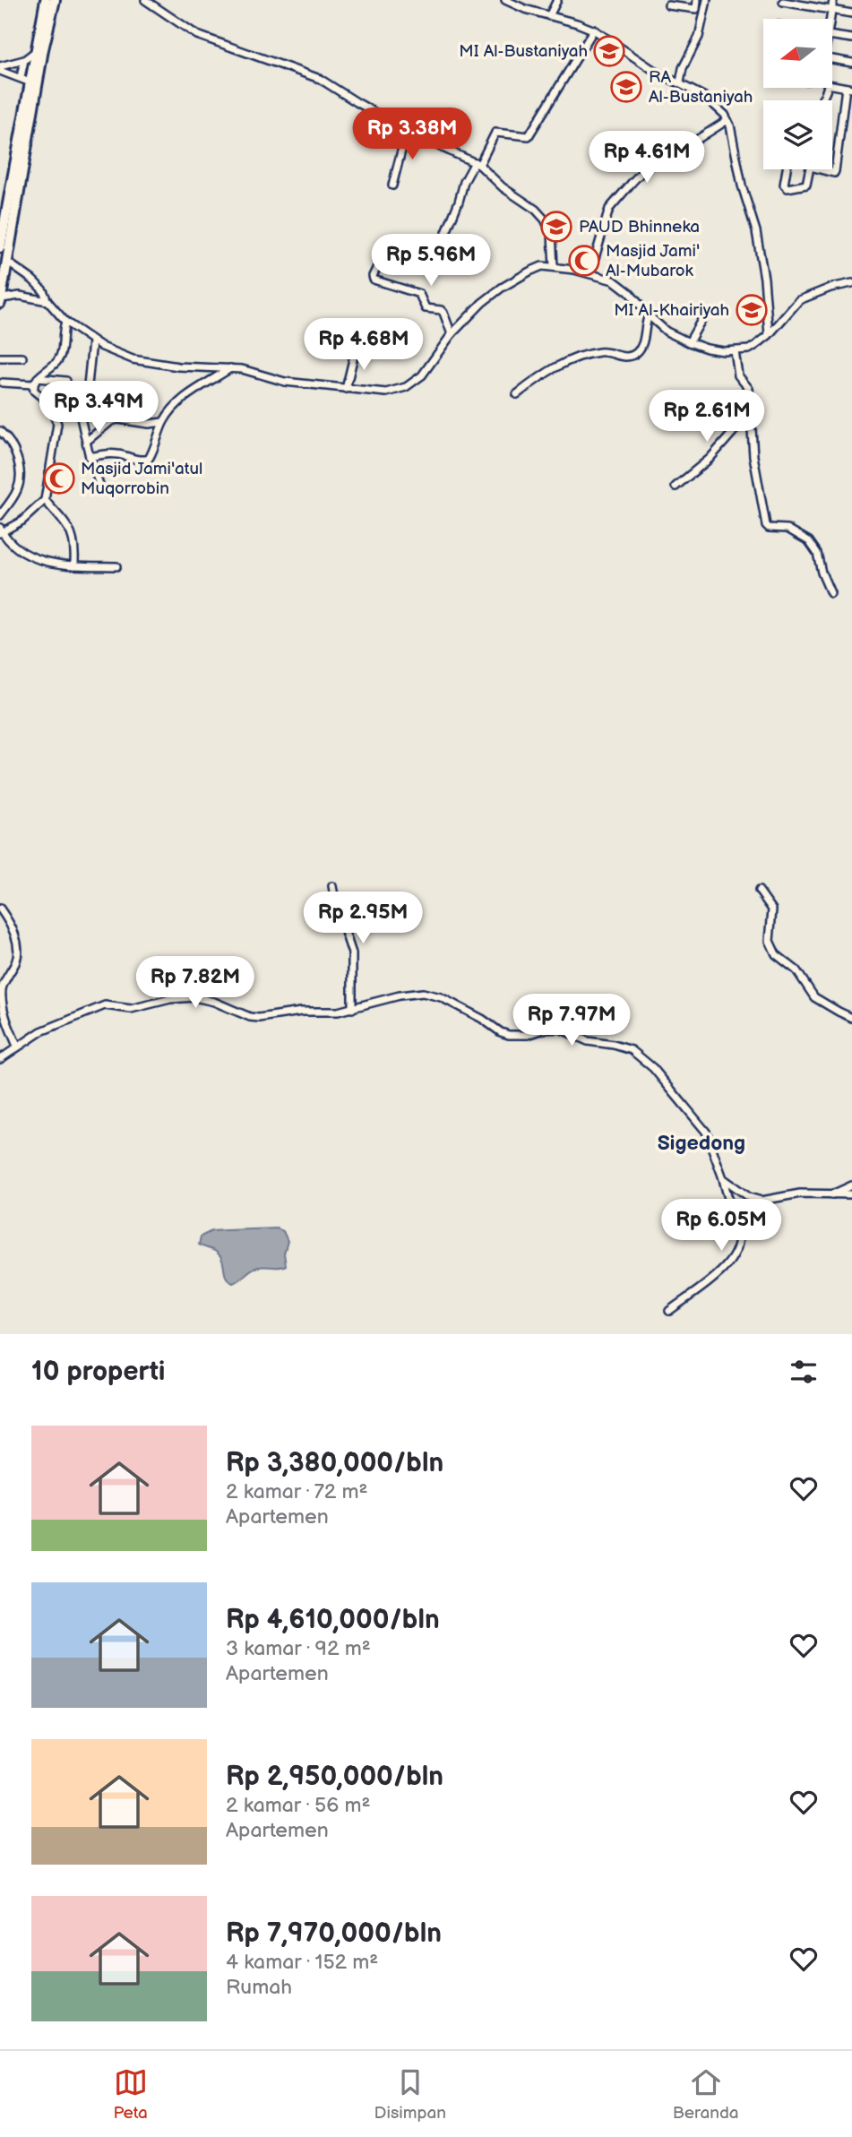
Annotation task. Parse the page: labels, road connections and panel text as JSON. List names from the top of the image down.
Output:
{
  "districts": ["Sigedong"],
  "places": {
    "school or university": [
      "MI Al-Bustaniyah",
      "RA Al-Bustaniyah",
      "PAUD Bhinneka",
      "MI Al-Khairiyah"
    ],
    "mosque": ["Masjid Jami' Al-Mubarok", "Masjid Jami'atul Muqorrobin"]
  },
  "north": "left",
  "page": {
    "price": [
      "Rp 3.38M",
      "Rp 4.61M",
      "Rp 5.96M",
      "Rp 4.68M",
      "Rp 3.49M",
      "Rp 2.61M",
      "Rp 2.95M",
      "Rp 7.82M",
      "Rp 7.97M",
      "Rp 6.05M"
    ],
    "heading": "10 properti",
    "list": [
      {
        "name": "Rp 3,380,000/bln",
        "note": "2 kamar · 72 m² · Apartemen"
      },
      {
        "name": "Rp 4,610,000/bln",
        "note": "3 kamar · 92 m² · Apartemen"
      },
      {
        "name": "Rp 2,950,000/bln",
        "note": "2 kamar · 56 m² · Apartemen"
      },
      {
        "name": "Rp 7,970,000/bln",
        "note": "4 kamar · 152 m² · Rumah"
      }
    ],
    "tabs": ["Peta", "Disimpan", "Beranda"]
  }
}
